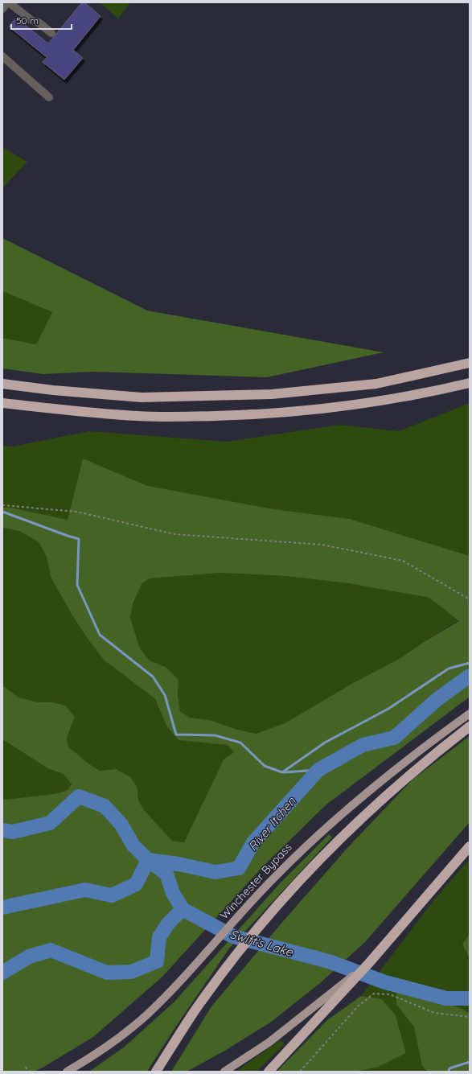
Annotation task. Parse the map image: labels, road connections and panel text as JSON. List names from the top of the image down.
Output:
{
  "streets": {
    "main road": ["Winchester Bypass"]
  },
  "water": ["River Itchen", "Swift's Lake"],
  "scale_bar": "50 m"
}
